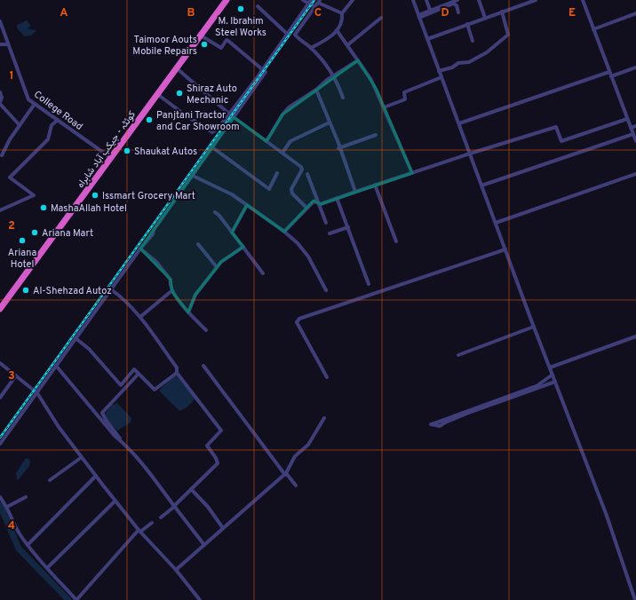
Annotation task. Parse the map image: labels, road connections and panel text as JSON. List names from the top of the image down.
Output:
{
  "streets": {
    "highway": ["کوئٹہ - جیکب آباد شاہراہ"],
    "street": ["College Road"]
  },
  "crossings": [
    ["College Road", "کوئٹہ - جیکب آباد شاہراہ"]
  ],
  "places": [
    "M. Ibrahim Steel Works",
    "Taimoor Aouts Mobile Repairs",
    "Shiraz Auto Mechanic",
    "Panjtani Tractor and Car Showroom",
    "Shaukat Autos",
    "Issmart Grocery Mart",
    "MashaAllah Hotel",
    "Ariana Mart",
    "Ariana Hotel",
    "Al-Shehzad Autoz"
  ],
  "grid": {
    "columns": [
      "A",
      "B",
      "C",
      "D",
      "E"
    ],
    "rows": [
      "1",
      "2",
      "3",
      "4"
    ]
  }
}
